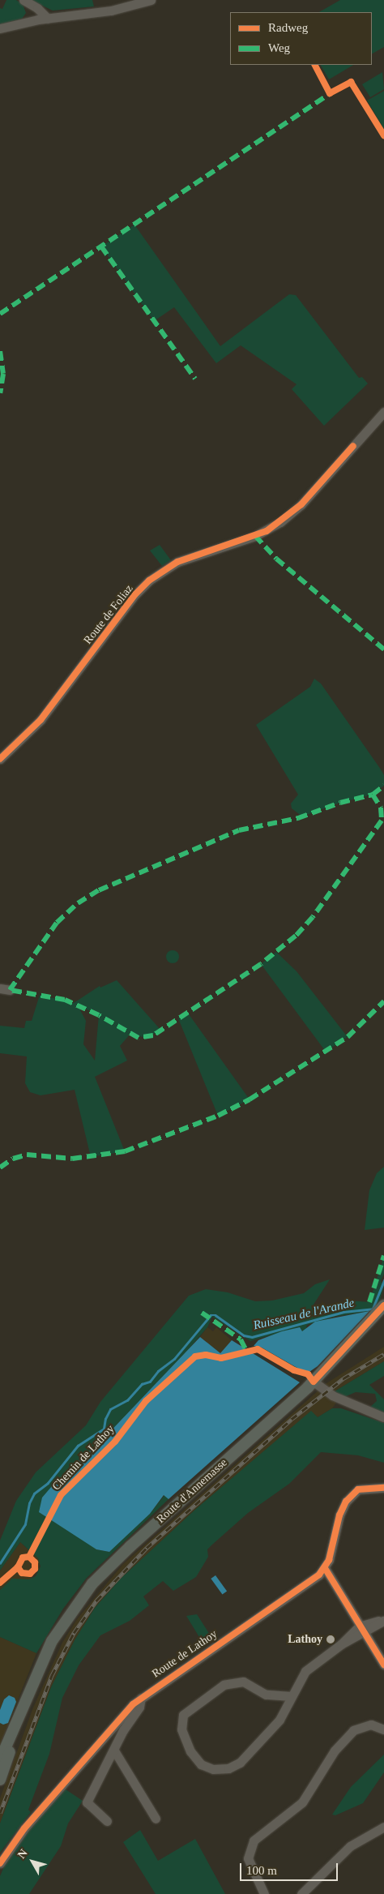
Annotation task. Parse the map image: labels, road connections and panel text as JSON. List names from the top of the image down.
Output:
{
  "streets": {
    "main road": ["Route d'Annemasse"],
    "street": ["Route de Foliaz", "Route de Lathoy"],
    "cycle path": ["Chemin de Lathoy"]
  },
  "water": ["Ruisseau de l'Arande"],
  "places": ["Lathoy"],
  "legend": ["Radweg", "Weg"],
  "scale_bar": "100 m",
  "north": "top left"
}
